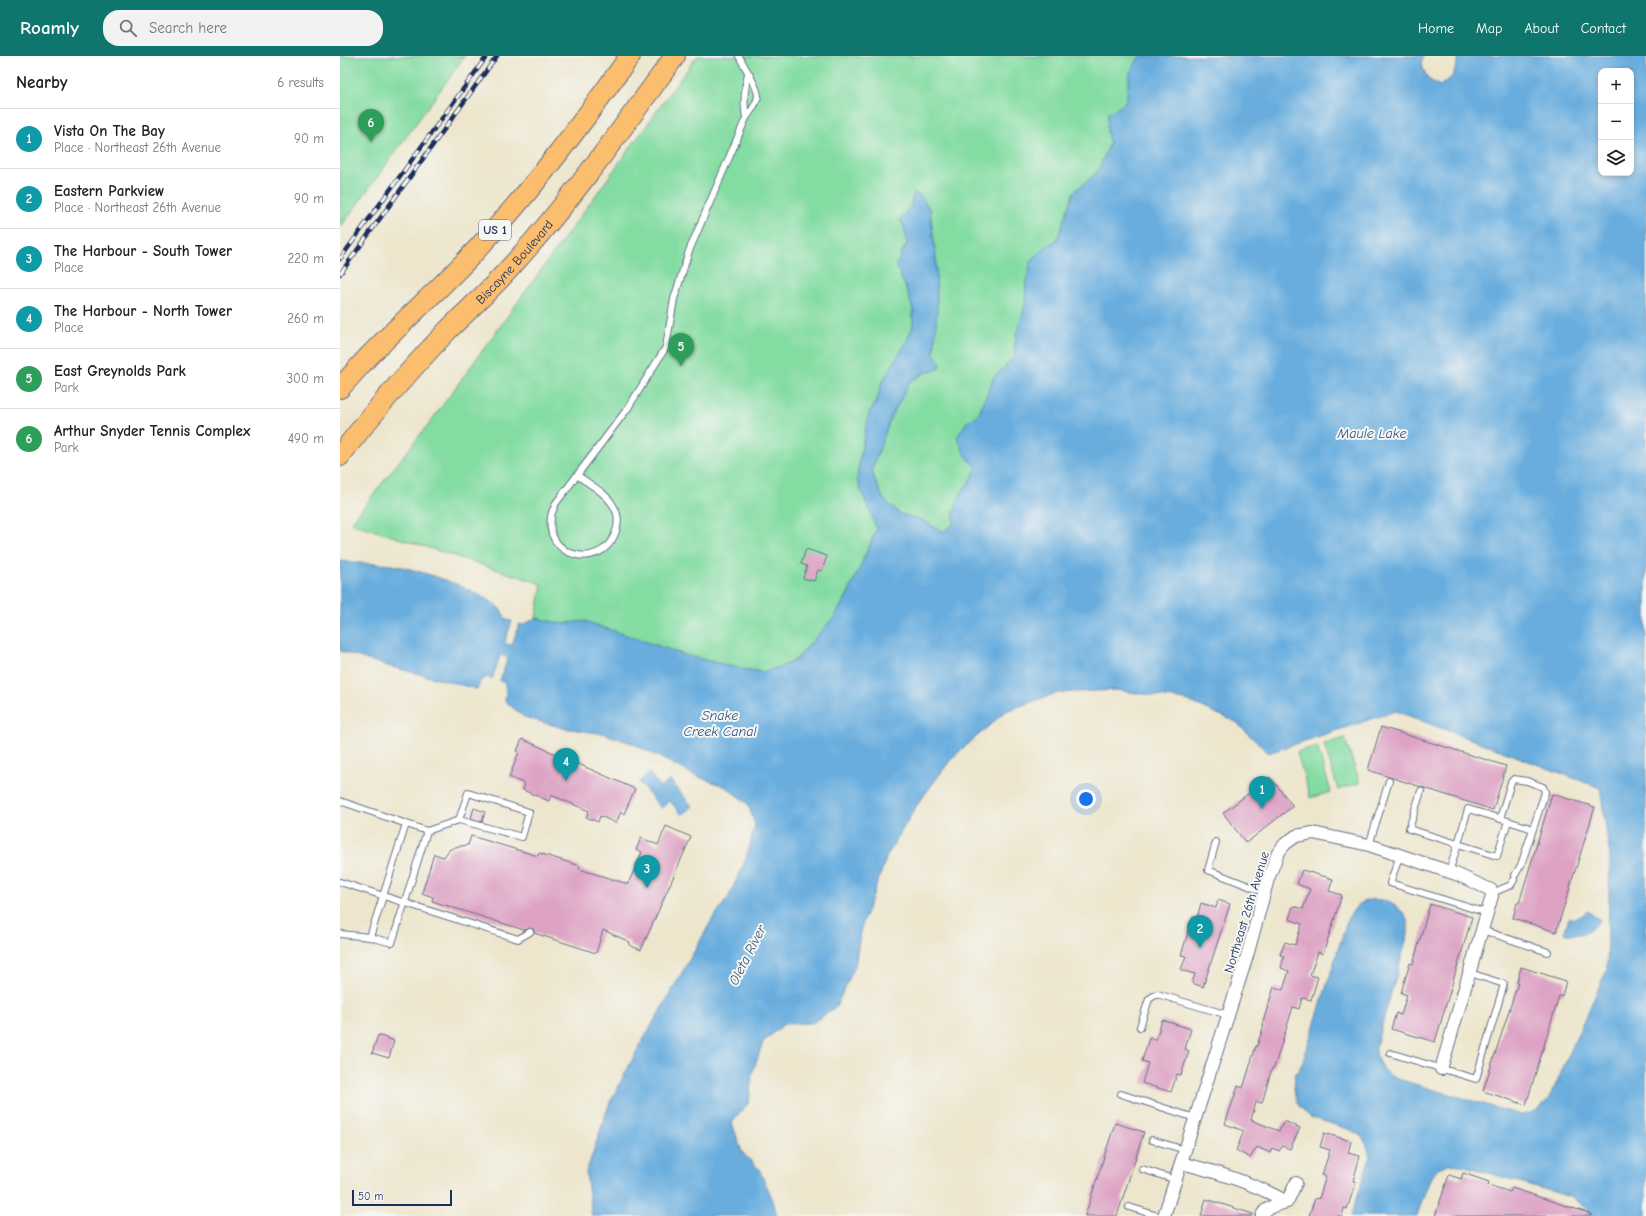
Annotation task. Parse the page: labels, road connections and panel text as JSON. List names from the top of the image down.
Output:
{
  "streets": {
    "main road": ["US 1", "Biscayne Boulevard"],
    "street": ["Northeast 26th Avenue"]
  },
  "water": ["Maule Lake", "Snake Creek Canal", "Oleta River"],
  "scale_bar": "50 m",
  "page": {
    "header": "Roamly",
    "search": "Search here",
    "nav": [
      "Home",
      "Map",
      "About",
      "Contact"
    ],
    "heading": ["Nearby", "6 results"],
    "map_buttons": ["+", "−"],
    "list": [
      {
        "mark": "1",
        "name": "Vista On The Bay",
        "note": "Place · Northeast 26th Avenue",
        "value": "90 m"
      },
      {
        "mark": "2",
        "name": "Eastern Parkview",
        "note": "Place · Northeast 26th Avenue",
        "value": "90 m"
      },
      {
        "mark": "3",
        "name": "The Harbour - South Tower",
        "note": "Place",
        "value": "220 m"
      },
      {
        "mark": "4",
        "name": "The Harbour - North Tower",
        "note": "Place",
        "value": "260 m"
      },
      {
        "mark": "5",
        "name": "East Greynolds Park",
        "note": "Park",
        "value": "300 m"
      },
      {
        "mark": "6",
        "name": "Arthur Snyder Tennis Complex",
        "note": "Park",
        "value": "490 m"
      }
    ],
    "pins": [
      "6",
      "5",
      "4",
      "1",
      "3",
      "2"
    ],
    "scale": "50 m"
  }
}
